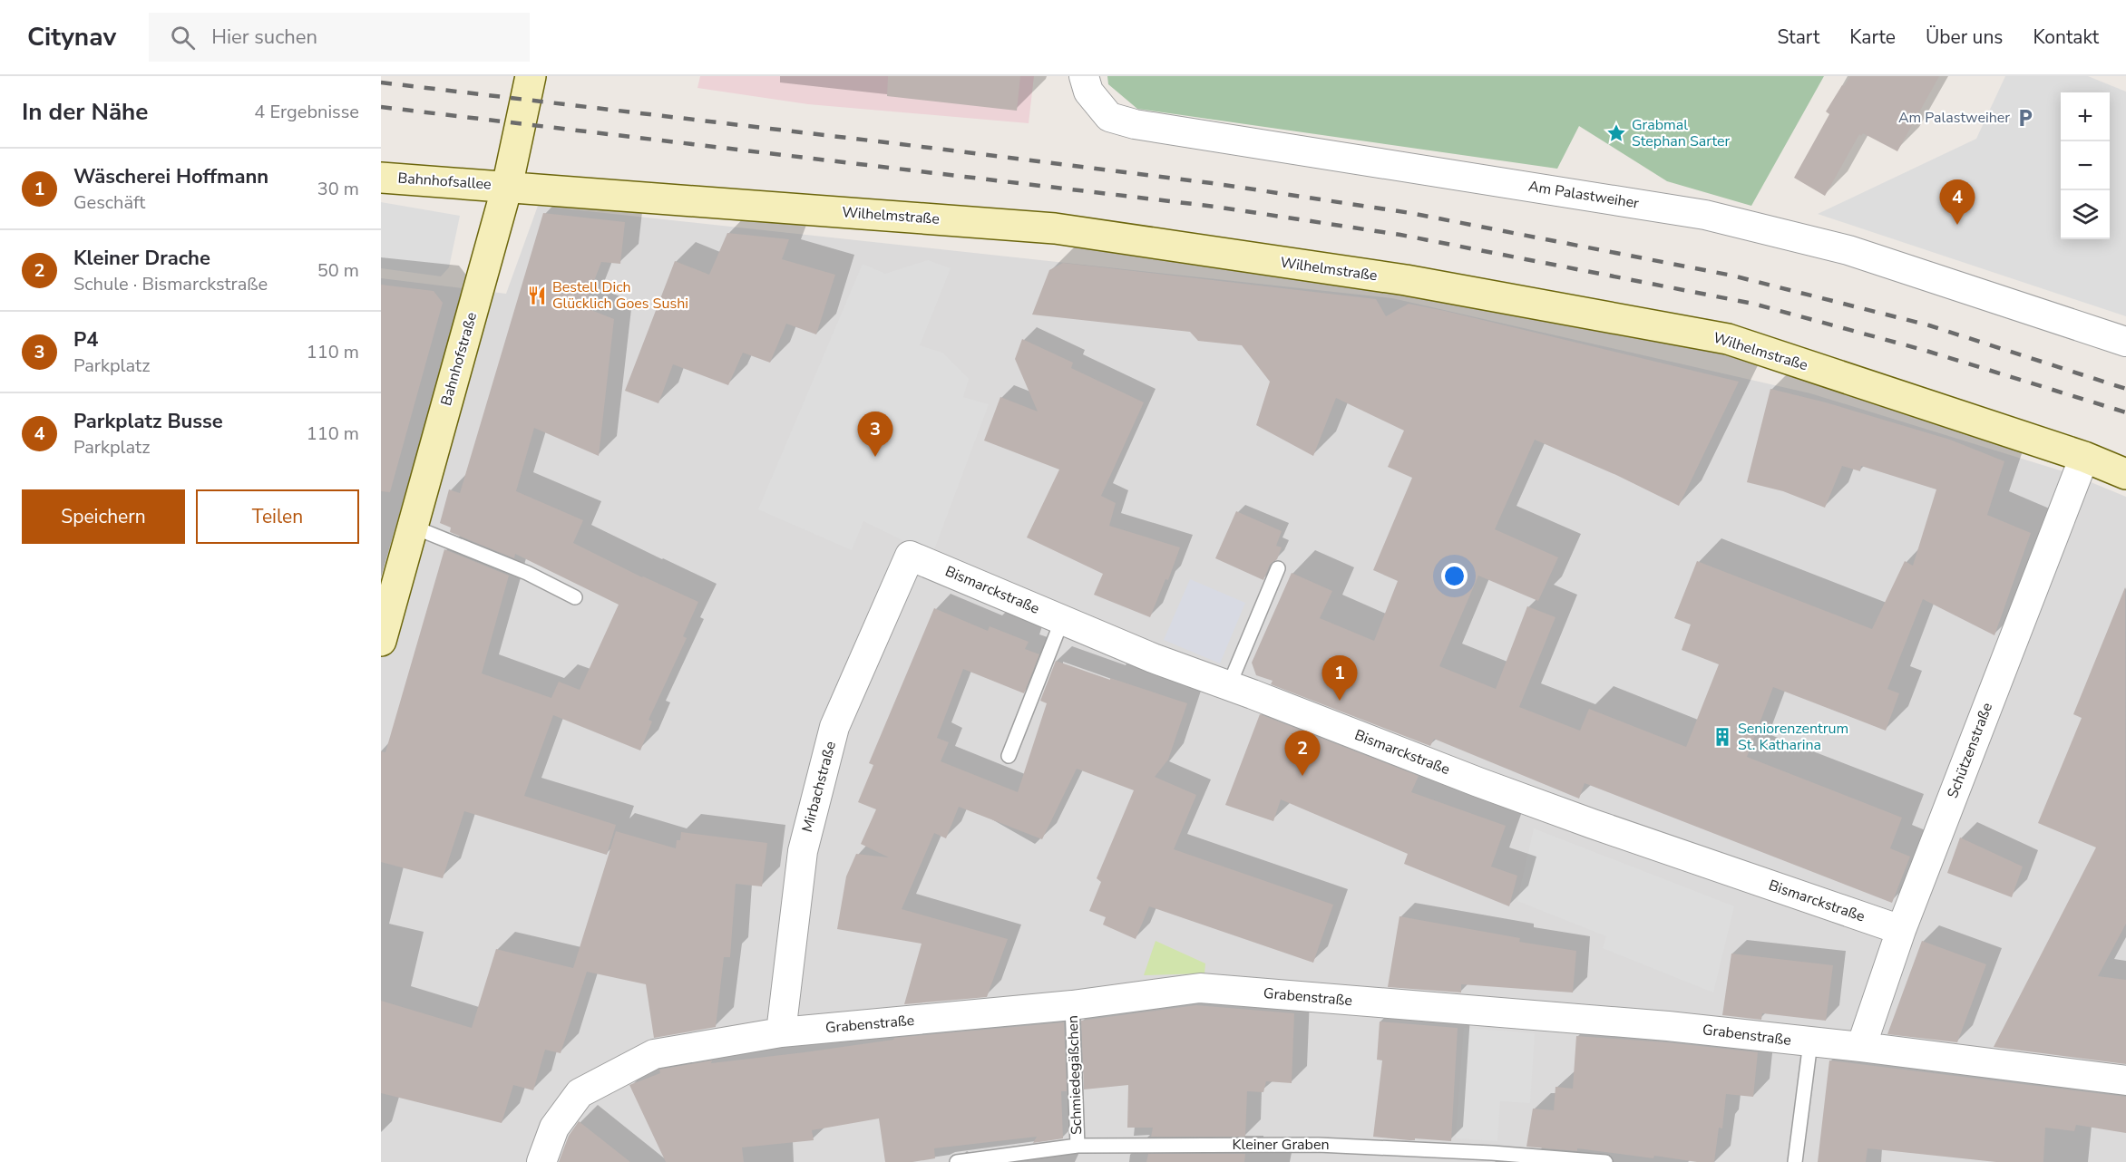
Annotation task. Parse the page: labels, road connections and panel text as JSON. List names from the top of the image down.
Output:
{
  "streets": {
    "street": [
      "Bahnhofsallee",
      "Am Palastweiher",
      "Wilhelmstraße",
      "Bahnhofstraße",
      "Bismarckstraße",
      "Schützenstraße",
      "Mirbachstraße",
      "Grabenstraße"
    ],
    "lane": ["Schmiedegäßchen", "Kleiner Graben"]
  },
  "crossings": [
    ["Bahnhofsallee", "Wilhelmstraße"],
    ["Bahnhofsallee", "Bahnhofstraße"],
    ["Wilhelmstraße", "Bahnhofstraße"],
    ["Wilhelmstraße", "Schützenstraße"],
    ["Bismarckstraße", "Schützenstraße"],
    ["Bismarckstraße", "Mirbachstraße"],
    ["Schützenstraße", "Grabenstraße"],
    ["Mirbachstraße", "Grabenstraße"],
    ["Grabenstraße", "Schmiedegäßchen"],
    ["Schmiedegäßchen", "Kleiner Graben"]
  ],
  "places": {
    "parking": ["Am Palastweiher"],
    "place": ["Grabmal Stephan Sarter"],
    "restaurant": ["Bestell Dich Glücklich Goes Sushi"],
    "building": ["Seniorenzentrum St. Katharina"]
  },
  "page": {
    "header": "Citynav",
    "search": "Hier suchen",
    "nav": [
      "Start",
      "Karte",
      "Über uns",
      "Kontakt"
    ],
    "heading": ["In der Nähe", "4 Ergebnisse"],
    "map_buttons": ["+", "−"],
    "list": [
      {
        "mark": "1",
        "name": "Wäscherei Hoffmann",
        "note": "Geschäft",
        "value": "30 m"
      },
      {
        "mark": "2",
        "name": "Kleiner Drache",
        "note": "Schule · Bismarckstraße",
        "value": "50 m"
      },
      {
        "mark": "3",
        "name": "P4",
        "note": "Parkplatz",
        "value": "110 m"
      },
      {
        "mark": "4",
        "name": "Parkplatz Busse",
        "note": "Parkplatz",
        "value": "110 m"
      }
    ],
    "pins": [
      "4",
      "3",
      "1",
      "2"
    ],
    "buttons": ["Speichern", "Teilen"]
  }
}
